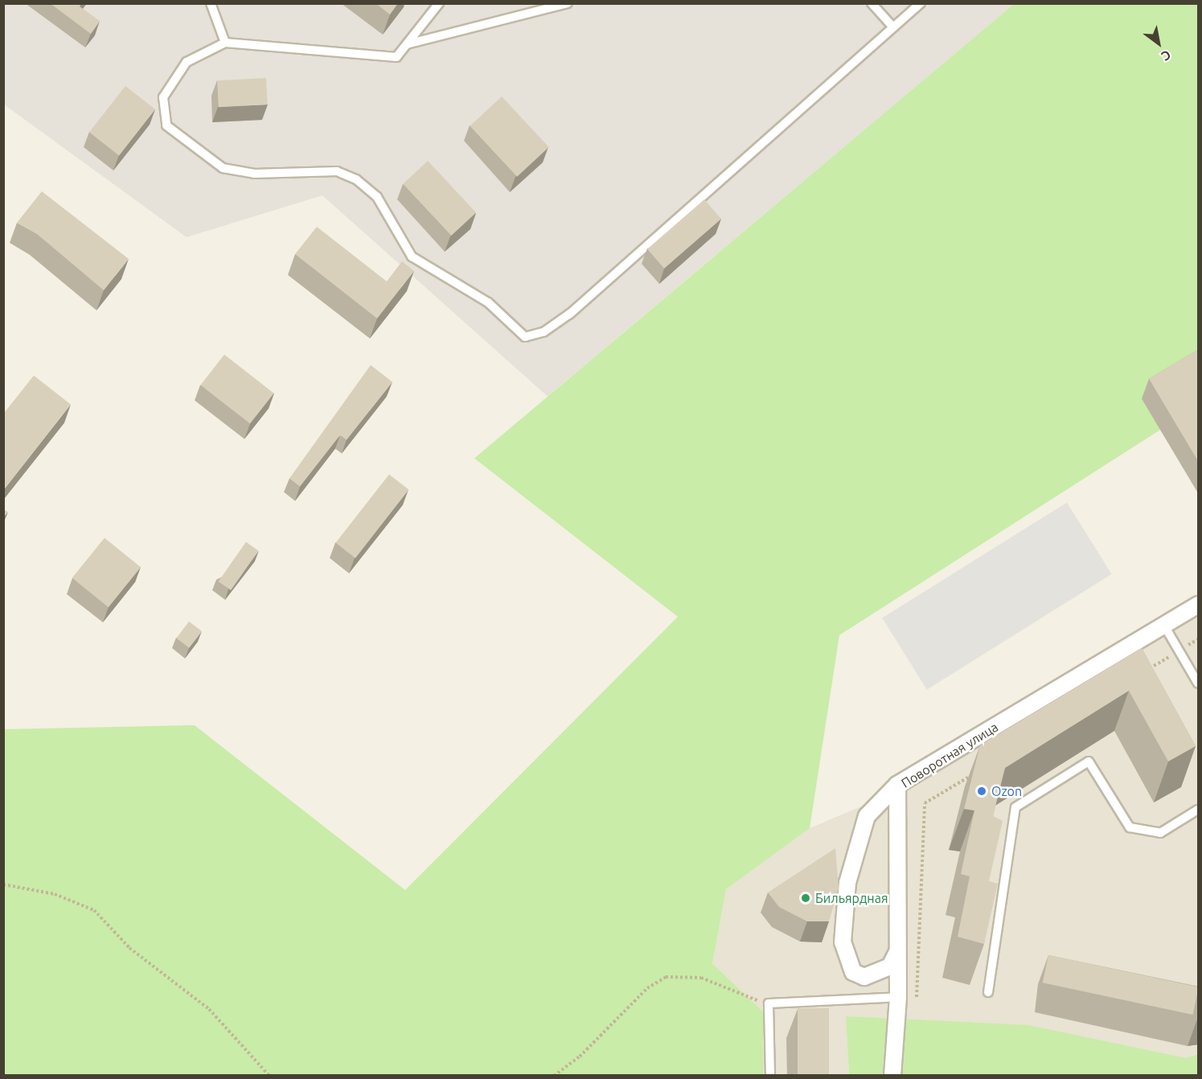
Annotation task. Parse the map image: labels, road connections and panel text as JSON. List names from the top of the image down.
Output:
{
  "streets": {
    "street": ["Поворотная улица"]
  },
  "places": ["Ozon", "Бильярдная"],
  "north": "bottom right"
}
